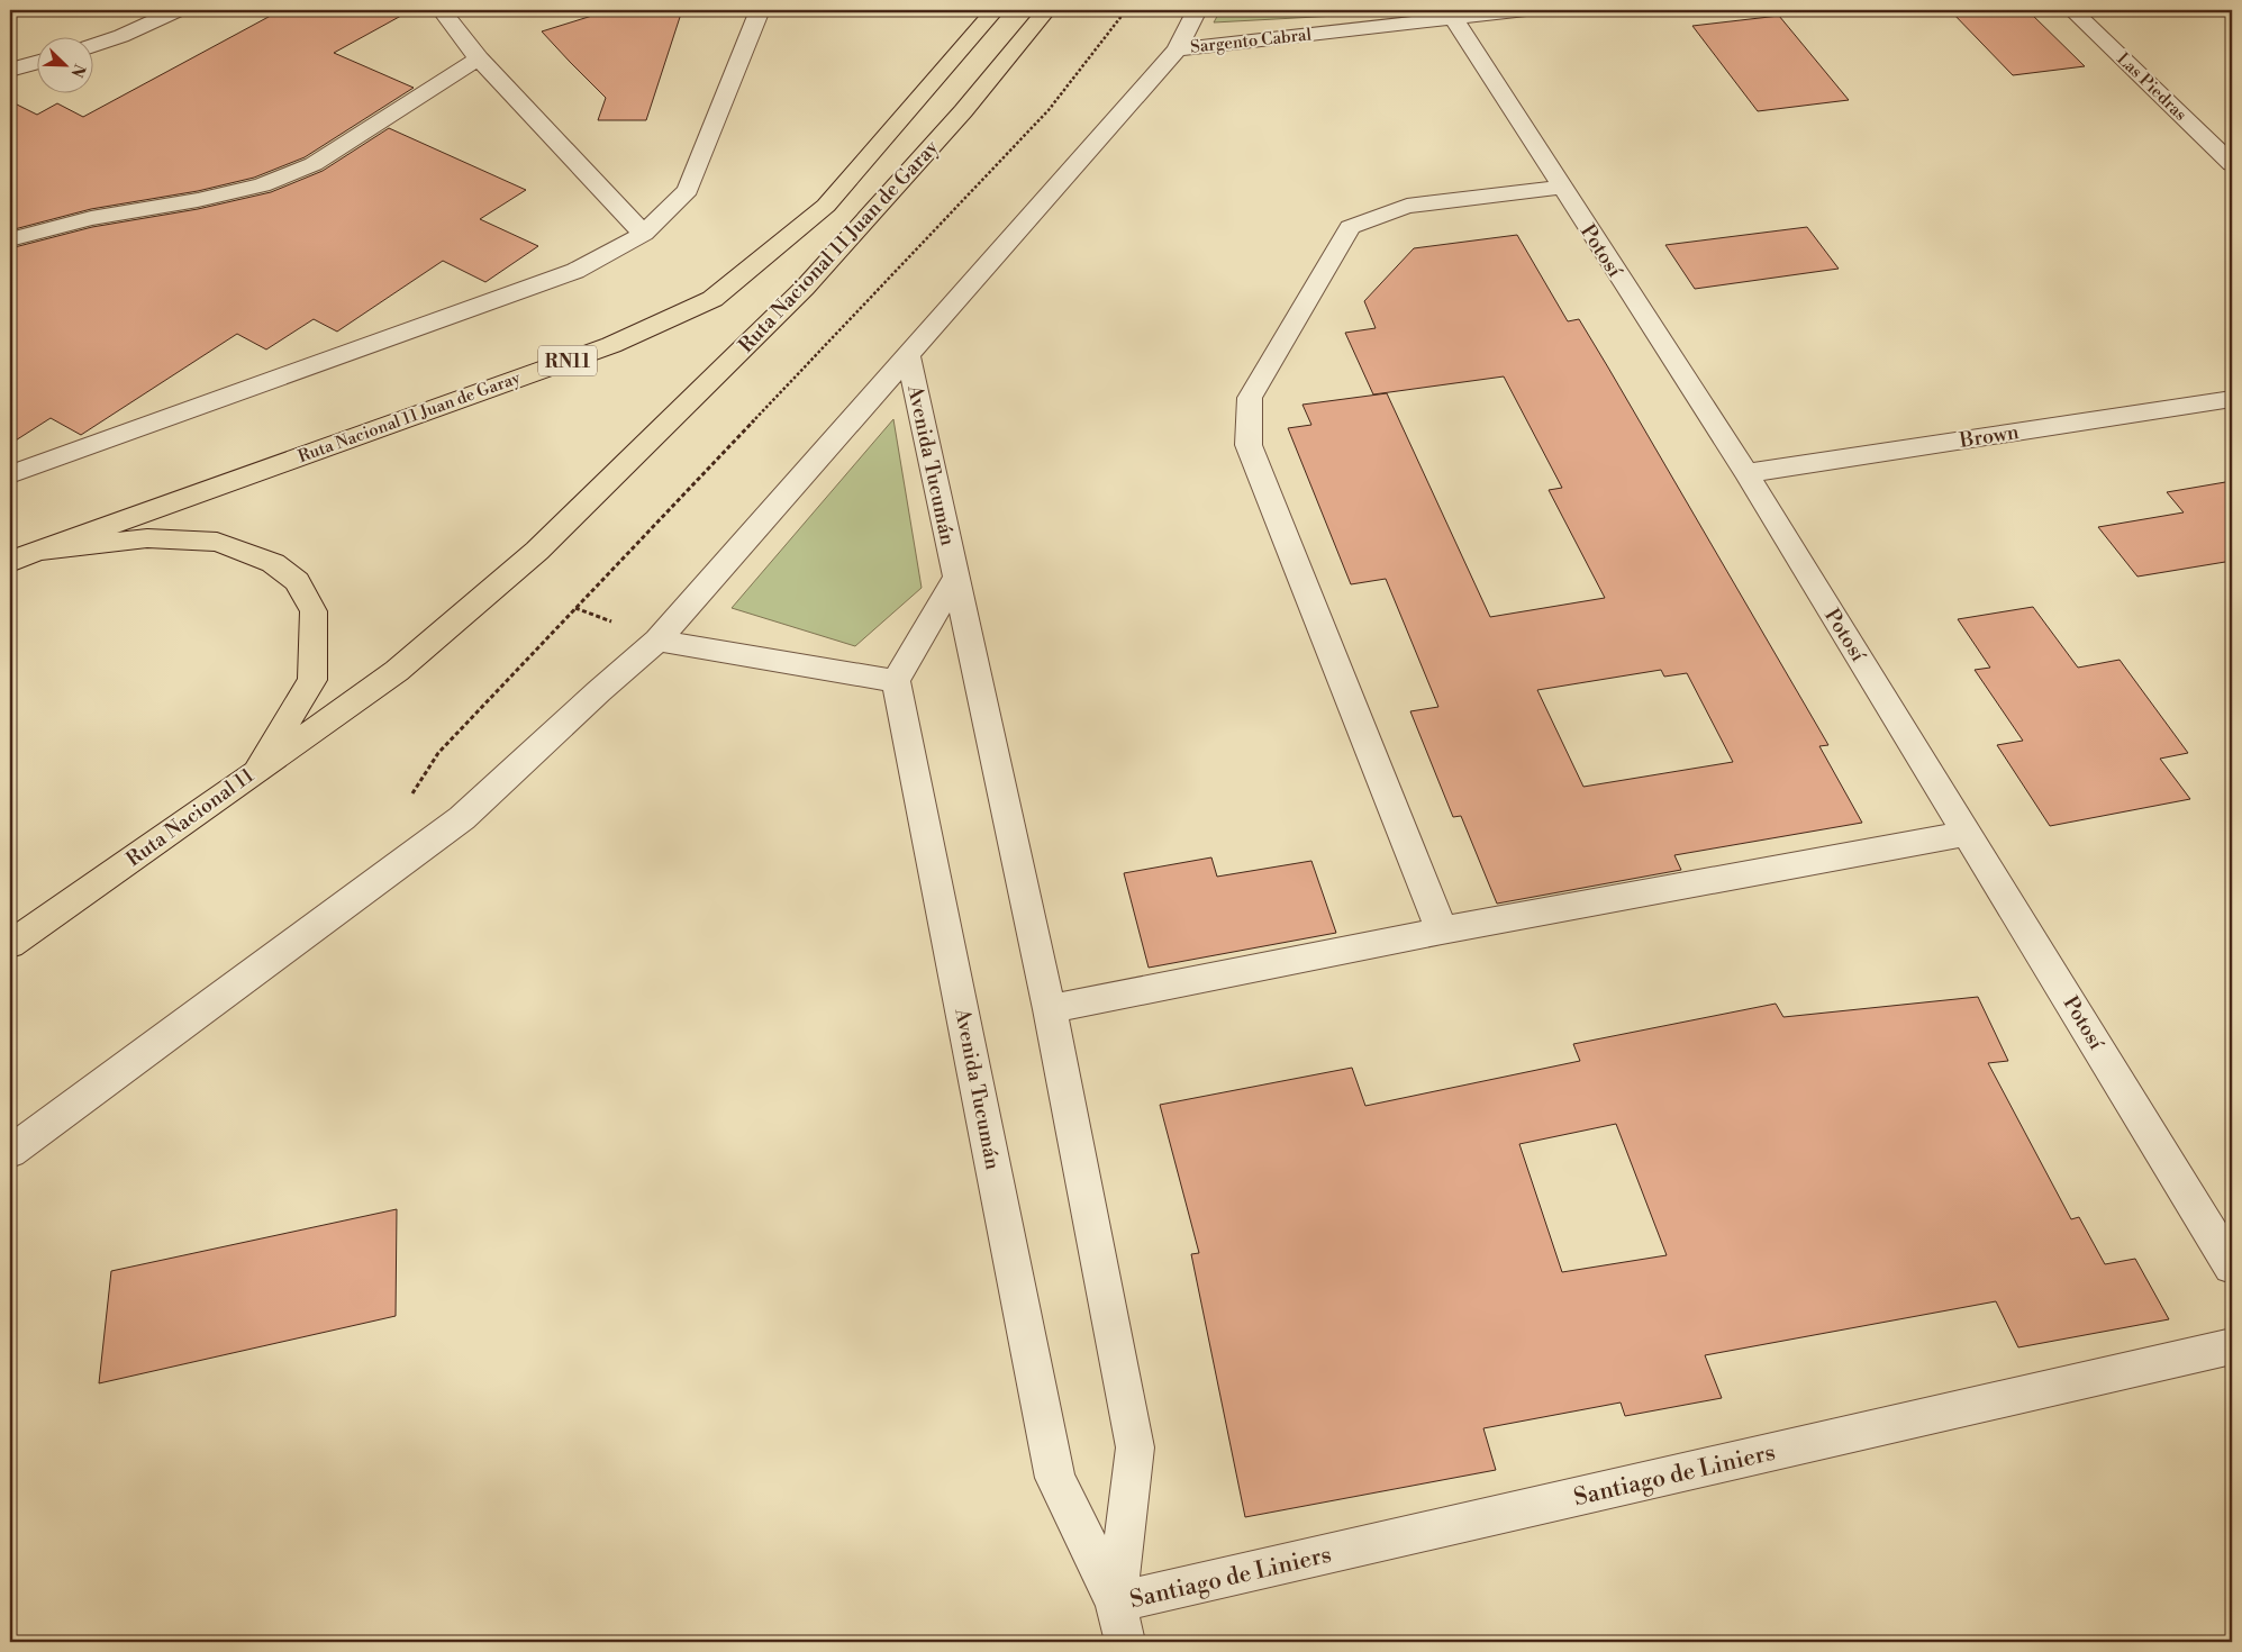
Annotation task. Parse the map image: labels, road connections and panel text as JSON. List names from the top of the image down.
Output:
{
  "streets": {
    "highway": ["Ruta Nacional 11 Juan de Garay", "RN11", "Ruta Nacional 11"],
    "street": [
      "Sargento Cabral",
      "Las Piedras",
      "Potosí",
      "Brown",
      "Avenida Tucumán",
      "Santiago de Liniers"
    ]
  },
  "crossings": [
    ["Sargento Cabral", "Potosí"],
    ["Ruta Nacional 11 Juan de Garay", "Ruta Nacional 11"],
    ["Potosí", "Brown"],
    ["Avenida Tucumán", "Santiago de Liniers"]
  ],
  "north": "bottom right"
}
